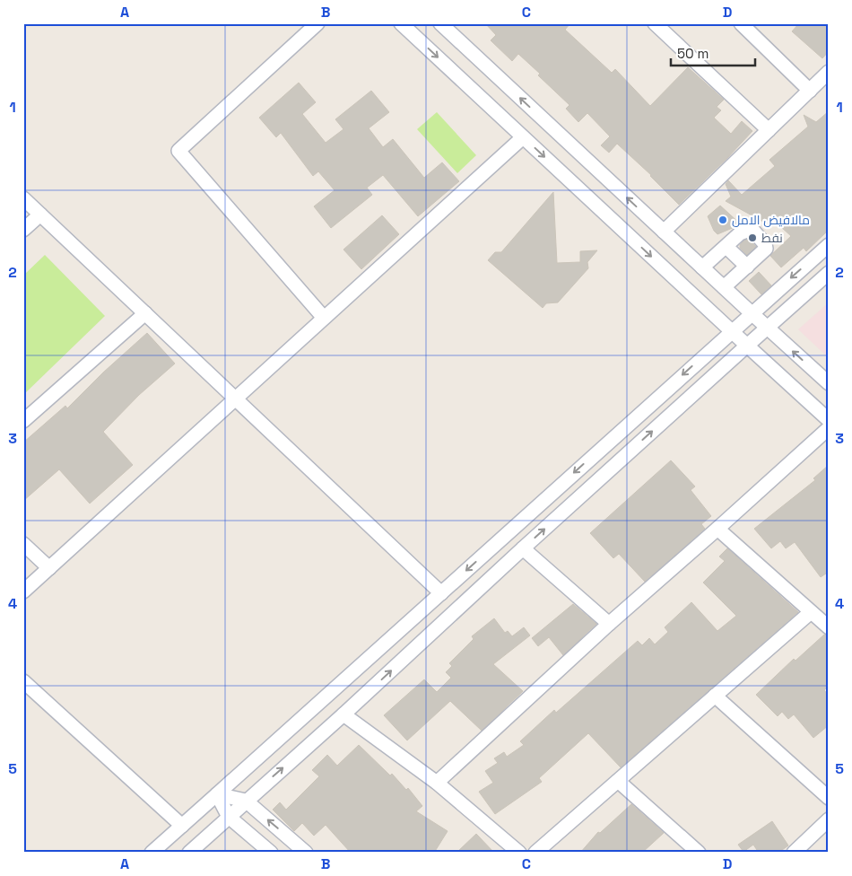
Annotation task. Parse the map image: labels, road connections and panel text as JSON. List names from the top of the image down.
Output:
{
  "places": ["مالافيض الامل", "نفط"],
  "scale_bar": "50 m",
  "grid": {
    "columns": [
      "A",
      "B",
      "C",
      "D"
    ],
    "rows": [
      "1",
      "2",
      "3",
      "4",
      "5"
    ]
  }
}
